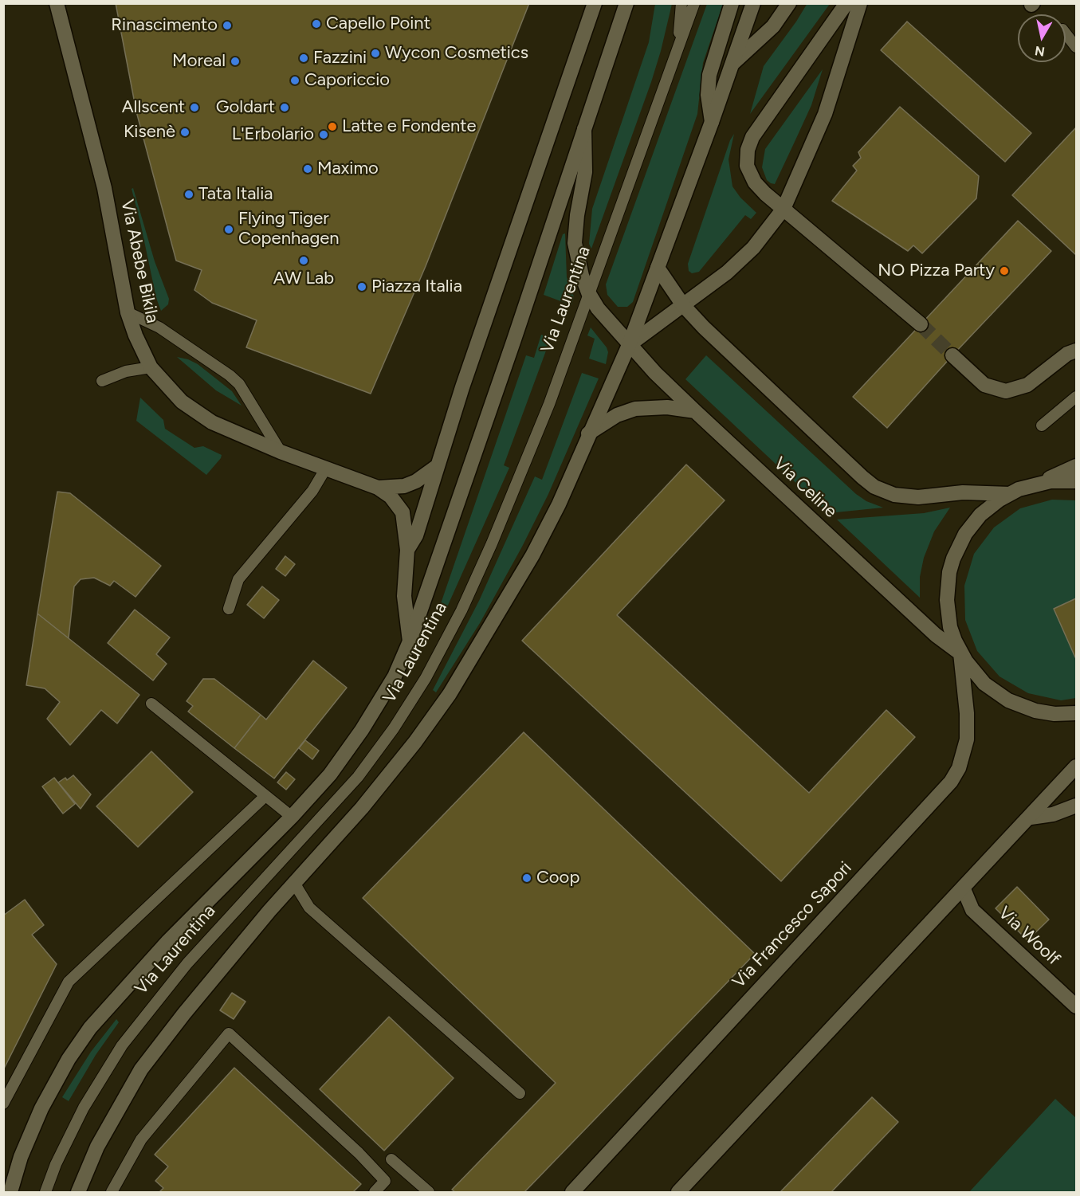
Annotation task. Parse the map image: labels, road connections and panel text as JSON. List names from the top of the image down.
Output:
{
  "streets": {
    "street": [
      "Via Abebe Bikila",
      "Via Laurentina",
      "Via Celine",
      "Via Francesco Sapori",
      "Via Woolf"
    ]
  },
  "crossings": [
    ["Via Abebe Bikila", "Via Laurentina"],
    ["Via Laurentina", "Via Celine"],
    ["Via Celine", "Via Francesco Sapori"]
  ],
  "places": [
    "Capello Point",
    "Rinascimento",
    "Wycon Cosmetics",
    "Fazzini",
    "Moreal",
    "Caporiccio",
    "Allscent",
    "Goldart",
    "Latte e Fondente",
    "Kisenè",
    "L'Erbolario",
    "Maximo",
    "Tata Italia",
    "Flying Tiger Copenhagen",
    "AW Lab",
    "NO Pizza Party",
    "Piazza Italia",
    "Coop"
  ],
  "north": "bottom"
}
